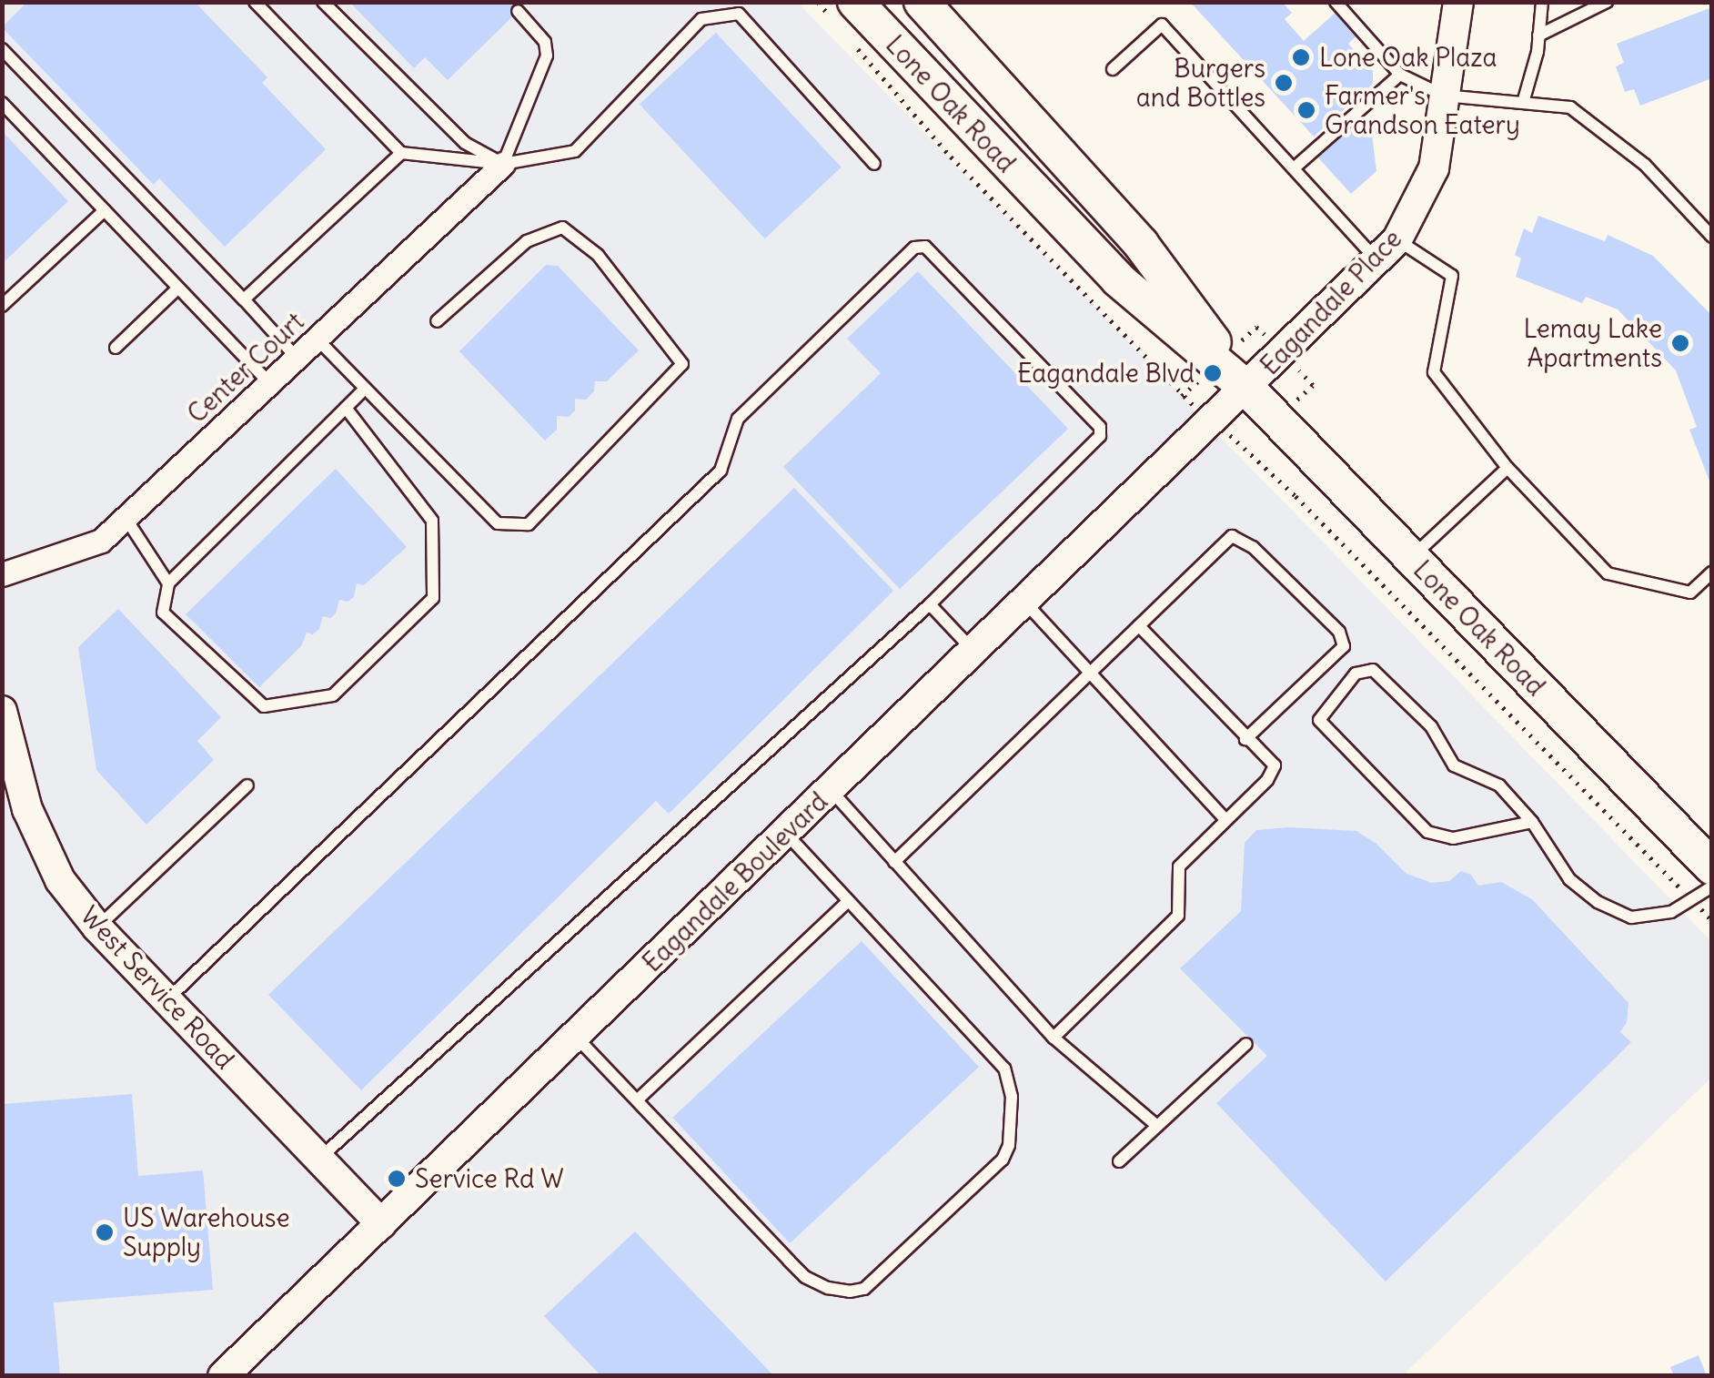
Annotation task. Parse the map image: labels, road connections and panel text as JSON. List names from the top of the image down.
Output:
{
  "streets": {
    "main road": ["Lone Oak Road"],
    "street": [
      "Eagandale Place",
      "Center Court",
      "Eagandale Boulevard",
      "West Service Road"
    ]
  },
  "crossings": [
    ["Lone Oak Road", "Eagandale Place"],
    ["Lone Oak Road", "Eagandale Boulevard"],
    ["Eagandale Place", "Eagandale Boulevard"],
    ["Eagandale Boulevard", "West Service Road"]
  ],
  "places": [
    "Lone Oak Plaza",
    "Burgers and Bottles",
    "Farmer's Grandson Eatery",
    "Lemay Lake Apartments",
    "Eagandale Blvd",
    "Service Rd W",
    "US Warehouse Supply"
  ]
}
